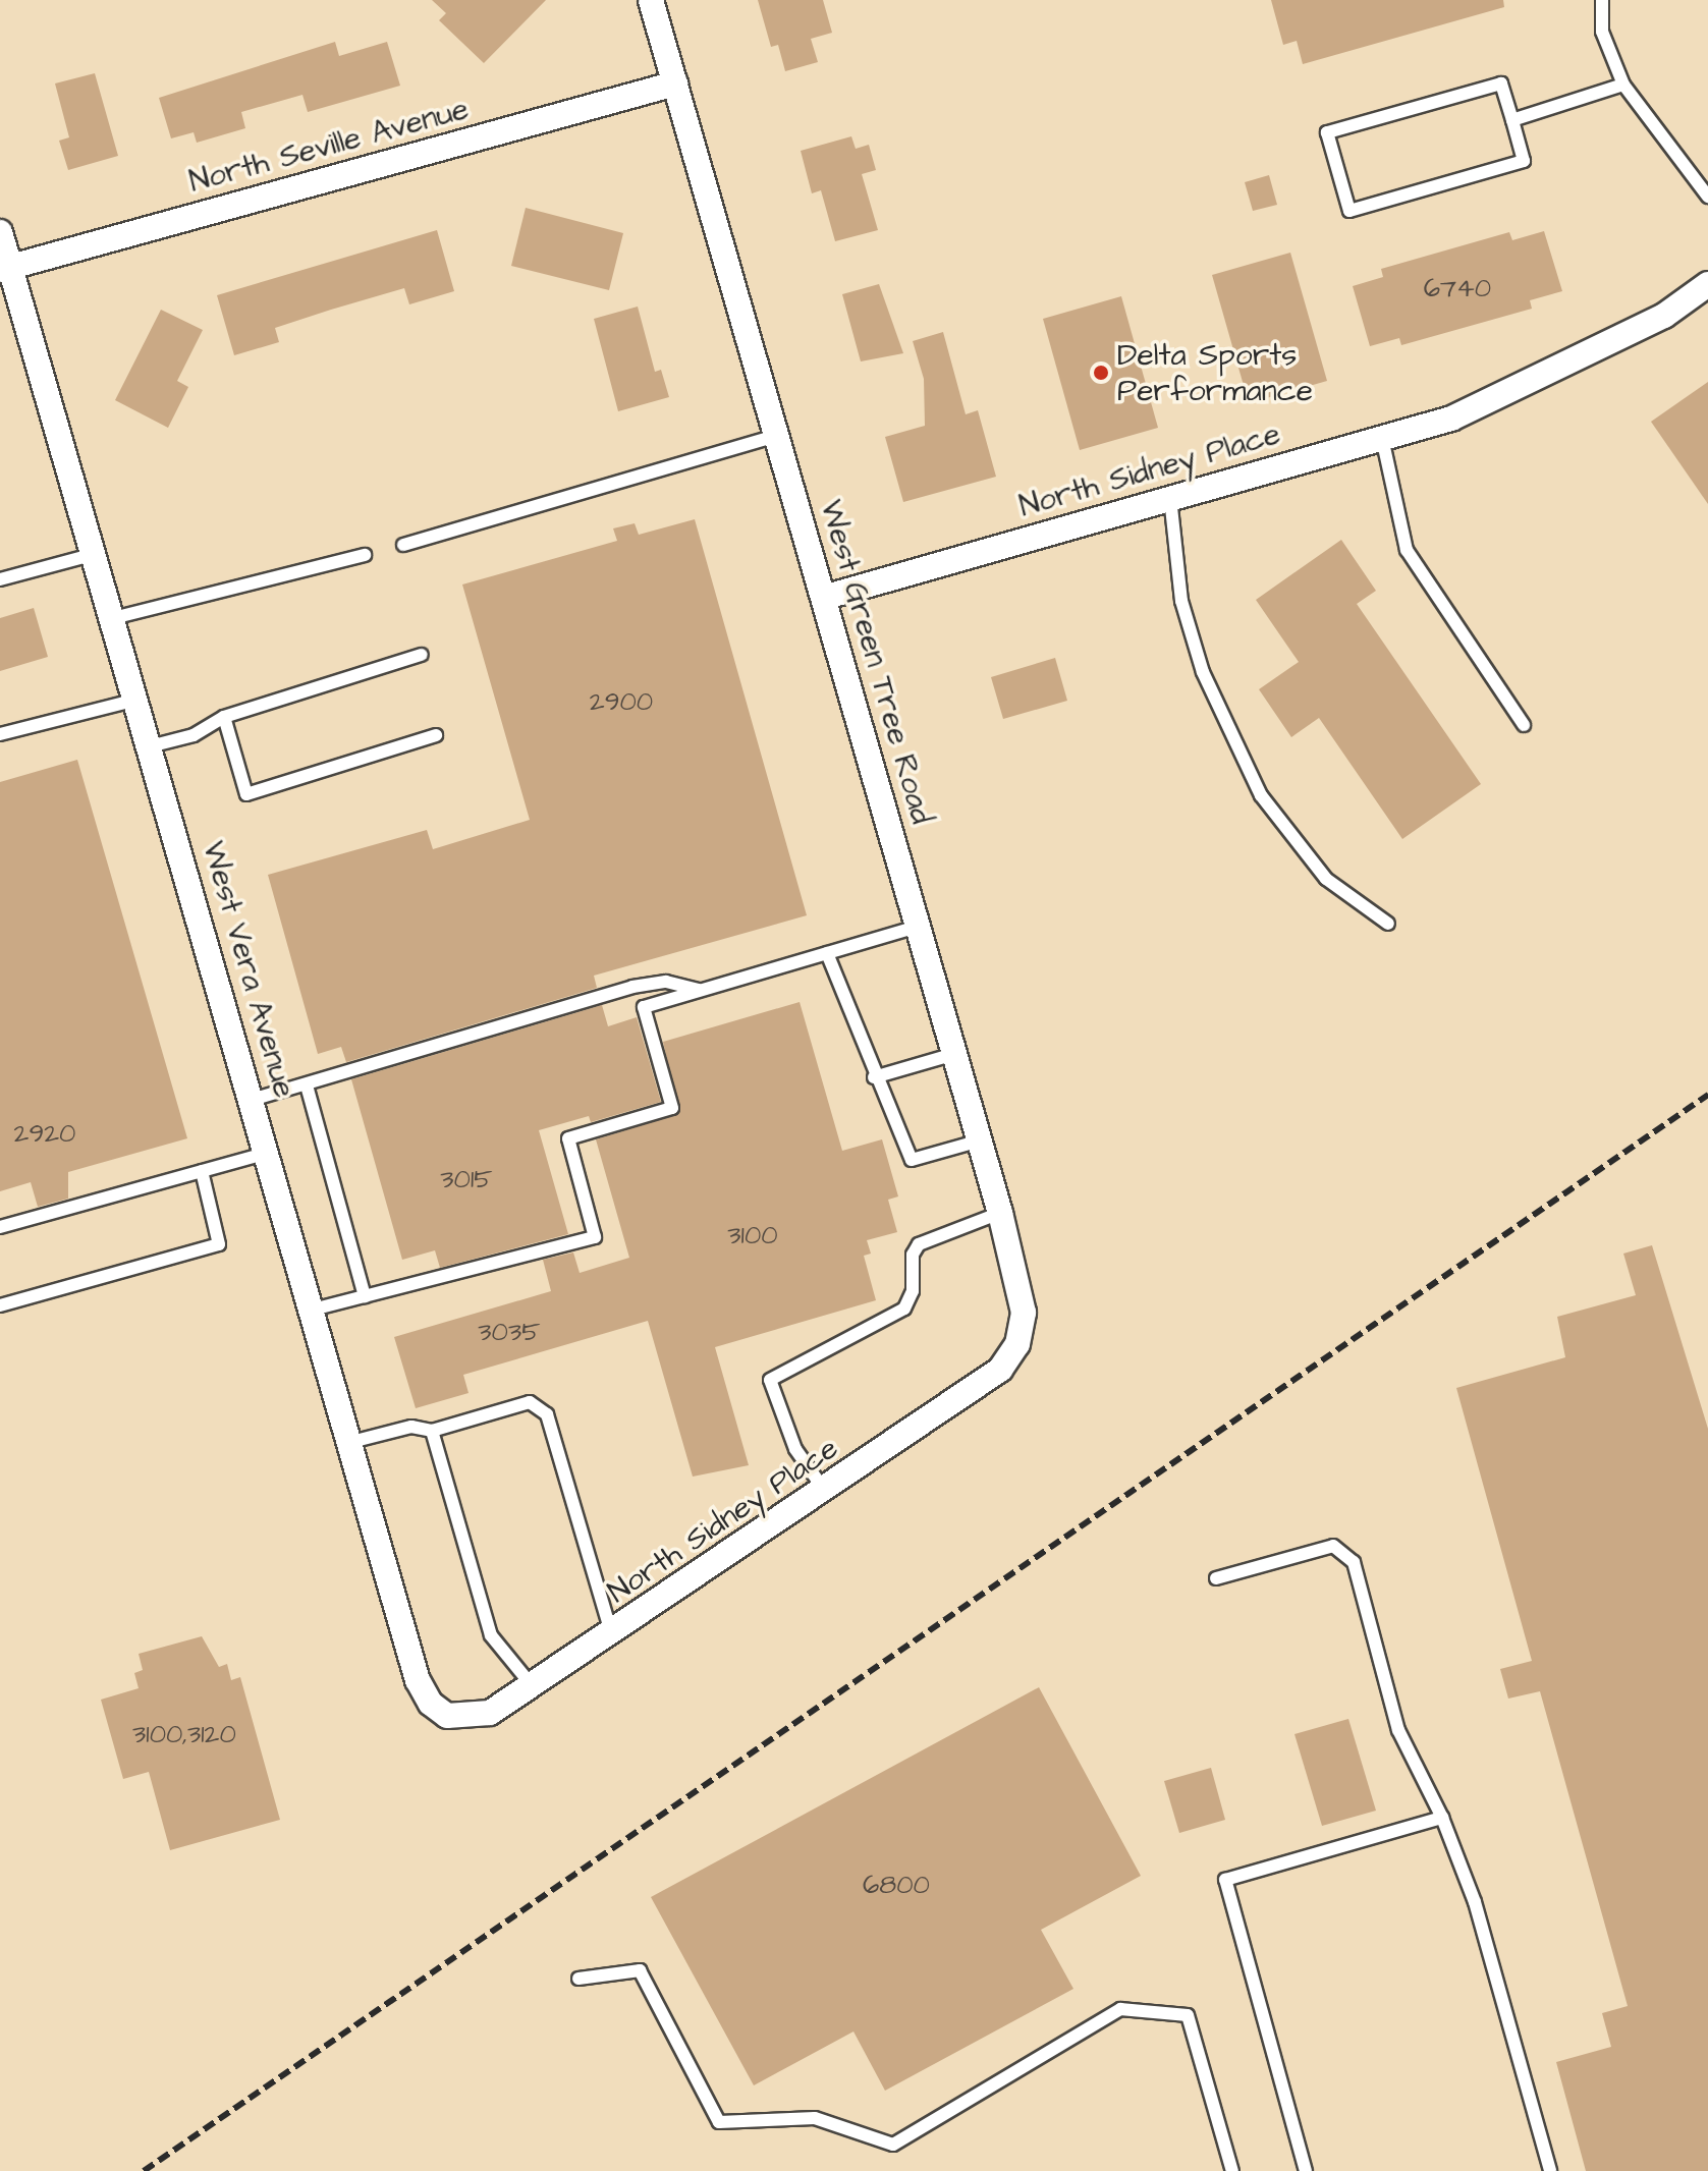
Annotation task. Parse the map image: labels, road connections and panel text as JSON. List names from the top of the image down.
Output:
{
  "streets": {
    "street": [
      "North Seville Avenue",
      "North Sidney Place",
      "West Green Tree Road",
      "West Vera Avenue"
    ]
  },
  "crossings": [
    ["North Seville Avenue", "West Green Tree Road"],
    ["North Seville Avenue", "West Vera Avenue"],
    ["North Sidney Place", "West Green Tree Road"],
    ["North Sidney Place", "West Vera Avenue"]
  ],
  "places": ["Delta Sports Performance"],
  "house_numbers": [
    "6740",
    "2900",
    "2920",
    "3015",
    "3100",
    "3035",
    "3100,3120",
    "6800"
  ]
}
